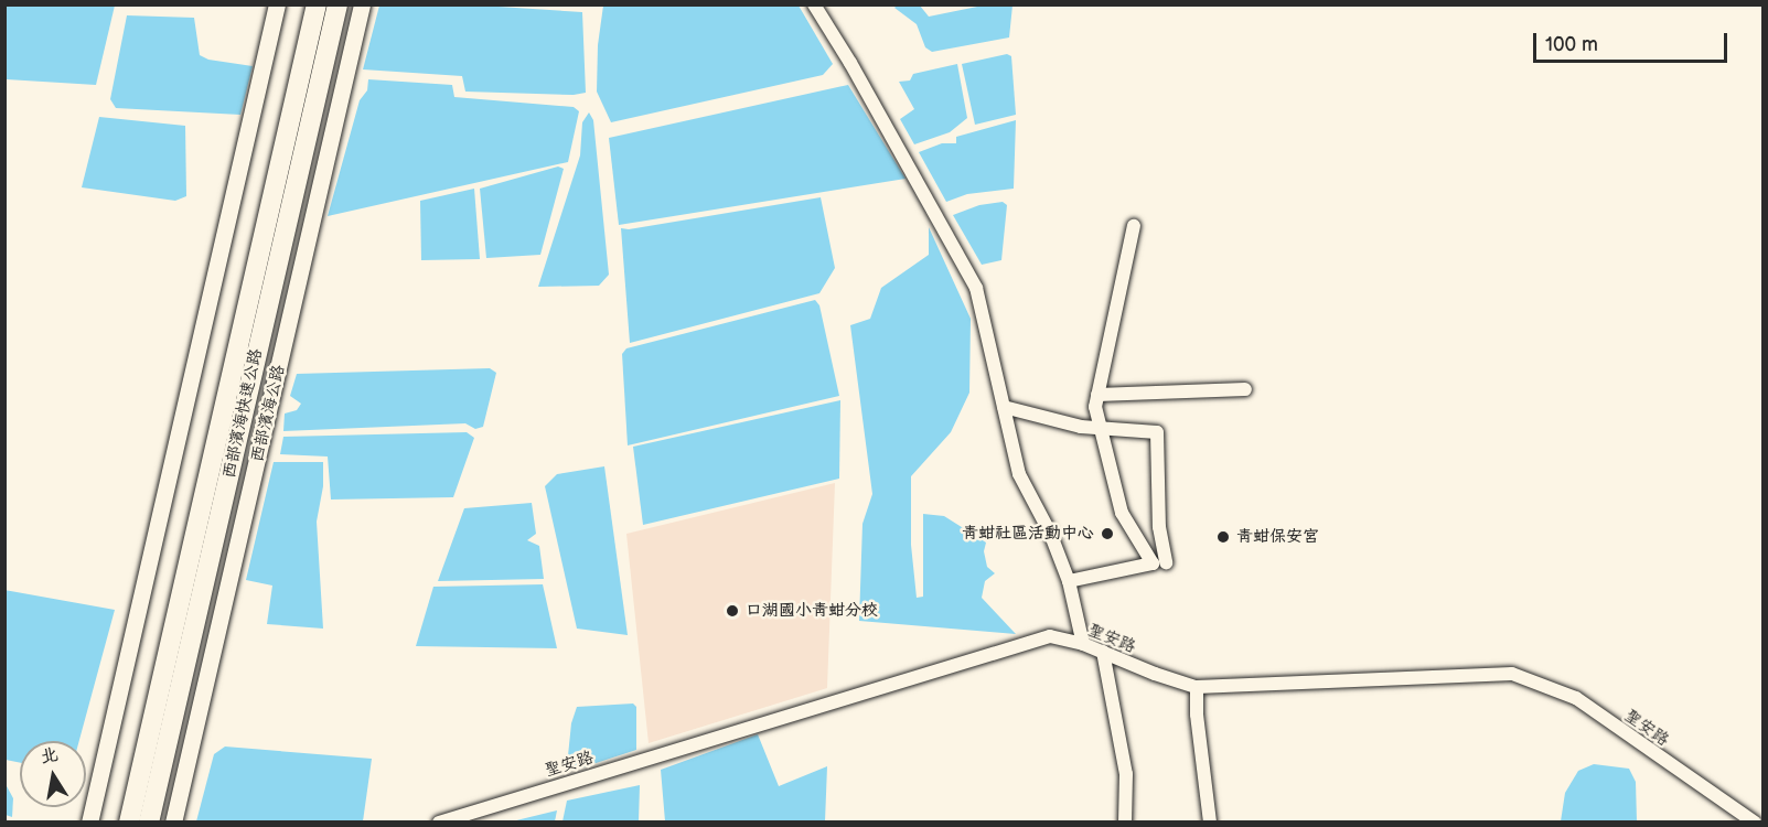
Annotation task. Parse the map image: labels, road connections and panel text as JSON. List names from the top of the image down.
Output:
{
  "streets": {
    "highway": ["西部濱海快速公路"],
    "main road": ["西部濱海公路"],
    "street": ["聖安路"]
  },
  "places": ["青蚶社區活動中心", "青蚶保安宮", "口湖國小青蚶分校"],
  "scale_bar": "100 m",
  "north": "top"
}
